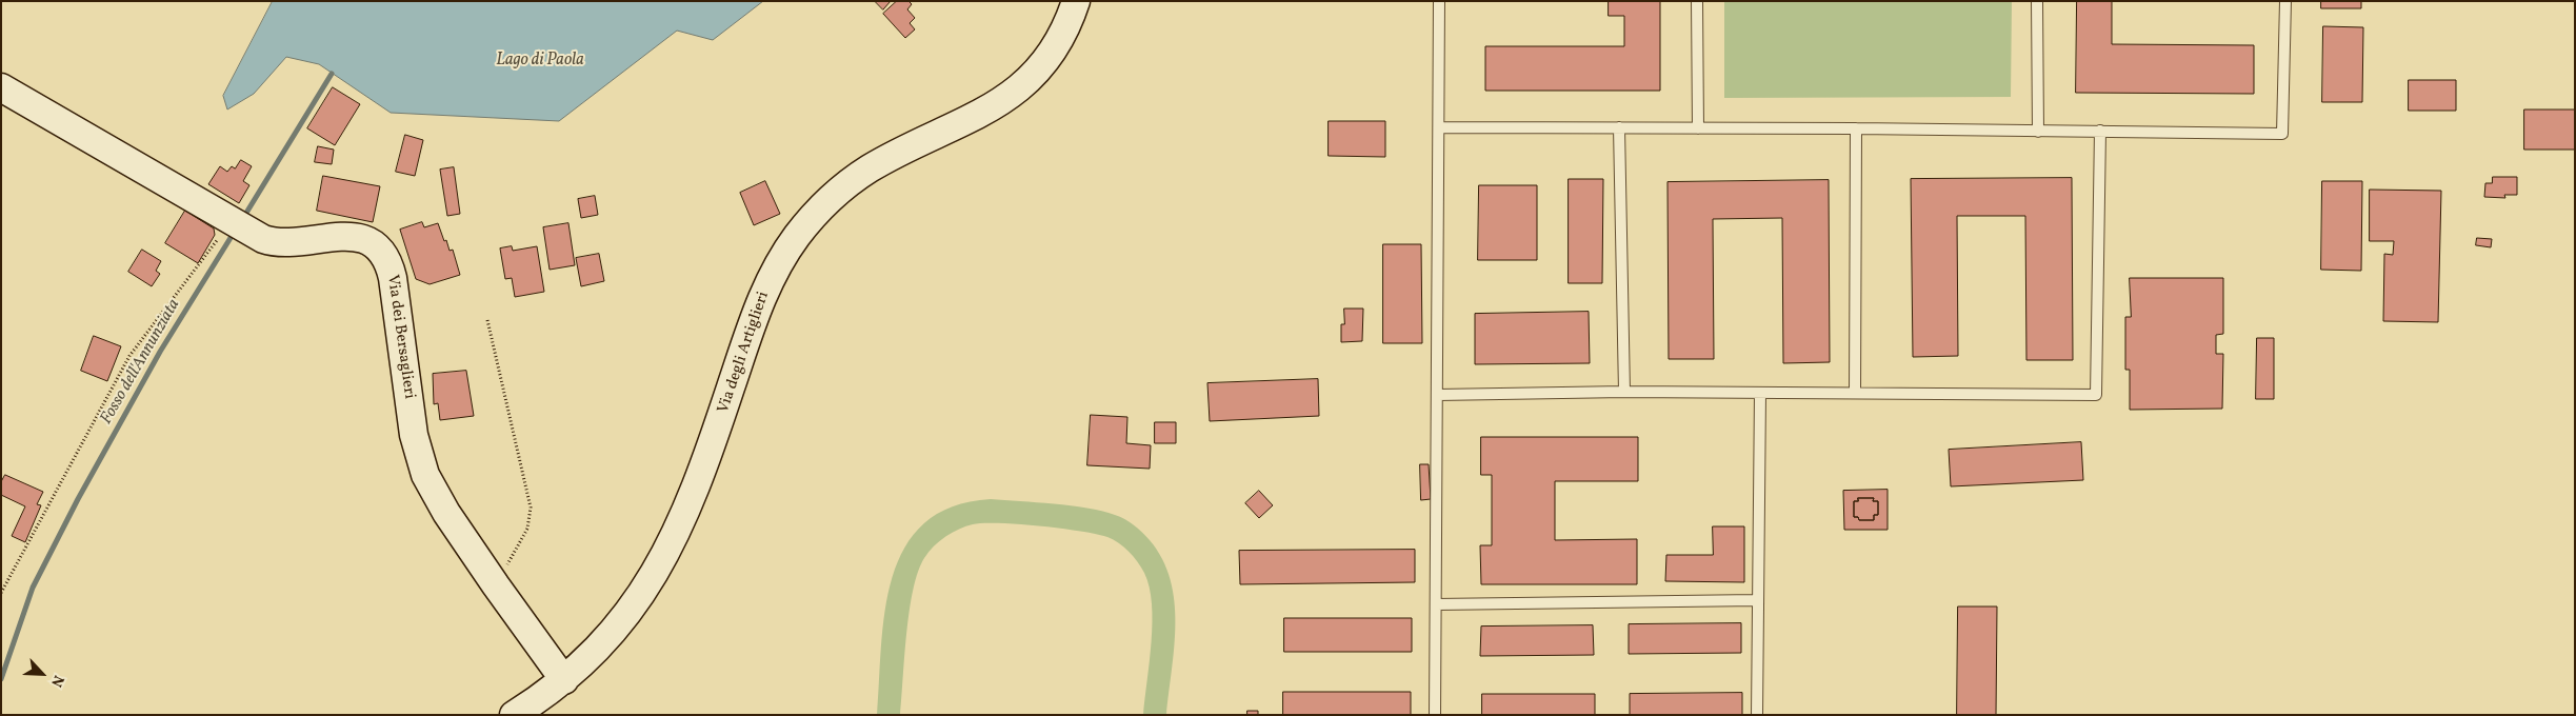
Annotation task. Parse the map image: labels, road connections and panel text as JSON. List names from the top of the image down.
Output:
{
  "streets": {
    "street": ["Via dei Bersaglieri", "Via degli Artiglieri"]
  },
  "crossings": [
    ["Via dei Bersaglieri", "Via degli Artiglieri"]
  ],
  "water": ["Lago di Paola", "Fosso dell'Annunziata"],
  "north": "bottom right"
}
